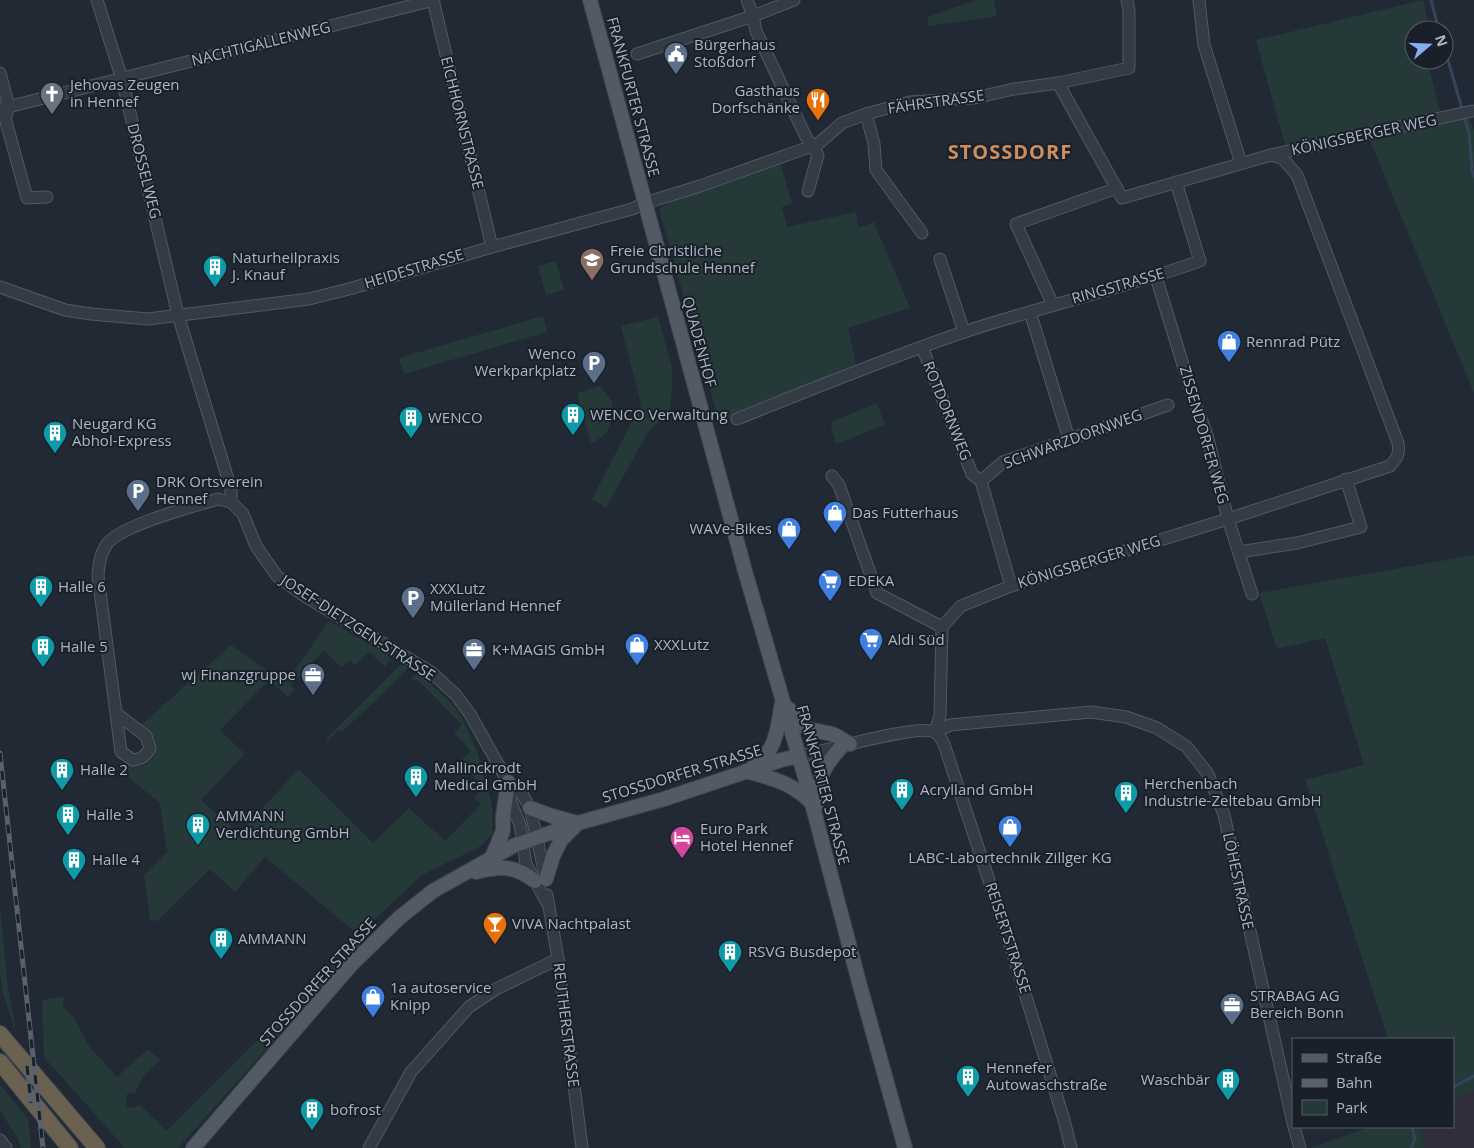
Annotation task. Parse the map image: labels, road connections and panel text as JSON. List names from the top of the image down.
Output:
{
  "streets": {
    "main road": ["FRANKFURTER STRASSE", "QUADENHOF", "STOSSDORFER STRASSE"],
    "street": [
      "NACHTIGALLENWEG",
      "FÄHRSTRASSE",
      "EICHHORNSTRASSE",
      "KÖNIGSBERGER WEG",
      "DROSSELWEG",
      "HEIDESTRASSE",
      "RINGSTRASSE",
      "ROTDORNWEG",
      "ZISSENDORFER WEG",
      "SCHWARZDORNWEG",
      "JOSEF-DIETZGEN-STRASSE",
      "LÖHESTRASSE",
      "REISERTSTRASSE",
      "REUTHERSTRASSE"
    ]
  },
  "crossings": [
    ["NACHTIGALLENWEG", "EICHHORNSTRASSE"],
    ["NACHTIGALLENWEG", "DROSSELWEG"],
    ["FRANKFURTER STRASSE", "FÄHRSTRASSE"],
    ["FRANKFURTER STRASSE", "HEIDESTRASSE"],
    ["FRANKFURTER STRASSE", "QUADENHOF"],
    ["FRANKFURTER STRASSE", "STOSSDORFER STRASSE"],
    ["FRANKFURTER STRASSE", "LÖHESTRASSE"],
    ["FÄHRSTRASSE", "HEIDESTRASSE"],
    ["FÄHRSTRASSE", "QUADENHOF"],
    ["EICHHORNSTRASSE", "HEIDESTRASSE"],
    ["KÖNIGSBERGER WEG", "ROTDORNWEG"],
    ["KÖNIGSBERGER WEG", "ZISSENDORFER WEG"],
    ["DROSSELWEG", "HEIDESTRASSE"],
    ["HEIDESTRASSE", "QUADENHOF"],
    ["RINGSTRASSE", "ROTDORNWEG"],
    ["RINGSTRASSE", "ZISSENDORFER WEG"],
    ["ROTDORNWEG", "SCHWARZDORNWEG"],
    ["JOSEF-DIETZGEN-STRASSE", "STOSSDORFER STRASSE"],
    ["JOSEF-DIETZGEN-STRASSE", "REUTHERSTRASSE"],
    ["STOSSDORFER STRASSE", "LÖHESTRASSE"],
    ["STOSSDORFER STRASSE", "REUTHERSTRASSE"],
    ["LÖHESTRASSE", "REISERTSTRASSE"]
  ],
  "districts": ["STOSSDORF"],
  "places": {
    "public building": ["Bürgerhaus Stoßdorf"],
    "church": ["Jehovas Zeugen in Hennef"],
    "restaurant": ["Gasthaus Dorfschänke"],
    "school or university": ["Freie Christliche Grundschule Hennef"],
    "building": [
      "Naturheilpraxis J. Knauf",
      "WENCO Verwaltung",
      "WENCO",
      "Neugard KG Abhol-Express",
      "Halle 6",
      "Halle 5",
      "Halle 2",
      "Mallinckrodt Medical GmbH",
      "Acrylland GmbH",
      "Herchenbach Industrie-Zeltebau GmbH",
      "Halle 3",
      "AMMANN Verdichtung GmbH",
      "Halle 4",
      "AMMANN",
      "RSVG Busdepot",
      "Hennefer Autowaschstraße",
      "Waschbär",
      "bofrost"
    ],
    "shop": [
      "Rennrad Pütz",
      "Das Futterhaus",
      "WAVe-Bikes",
      "XXXLutz",
      "LABC-Labortechnik Zillger KG",
      "1a autoservice Knipp"
    ],
    "parking": ["Wenco Werkparkplatz", "DRK Ortsverein Hennef", "XXXLutz Müllerland Hennef"],
    "supermarket": ["EDEKA", "Aldi Süd"],
    "office": ["K+MAGIS GmbH", "wj Finanzgruppe", "STRABAG AG Bereich Bonn"],
    "hotel": ["Euro Park Hotel Hennef"],
    "bar": ["VIVA Nachtpalast"]
  },
  "legend": ["Straße", "Bahn", "Park"],
  "north": "right"
}
